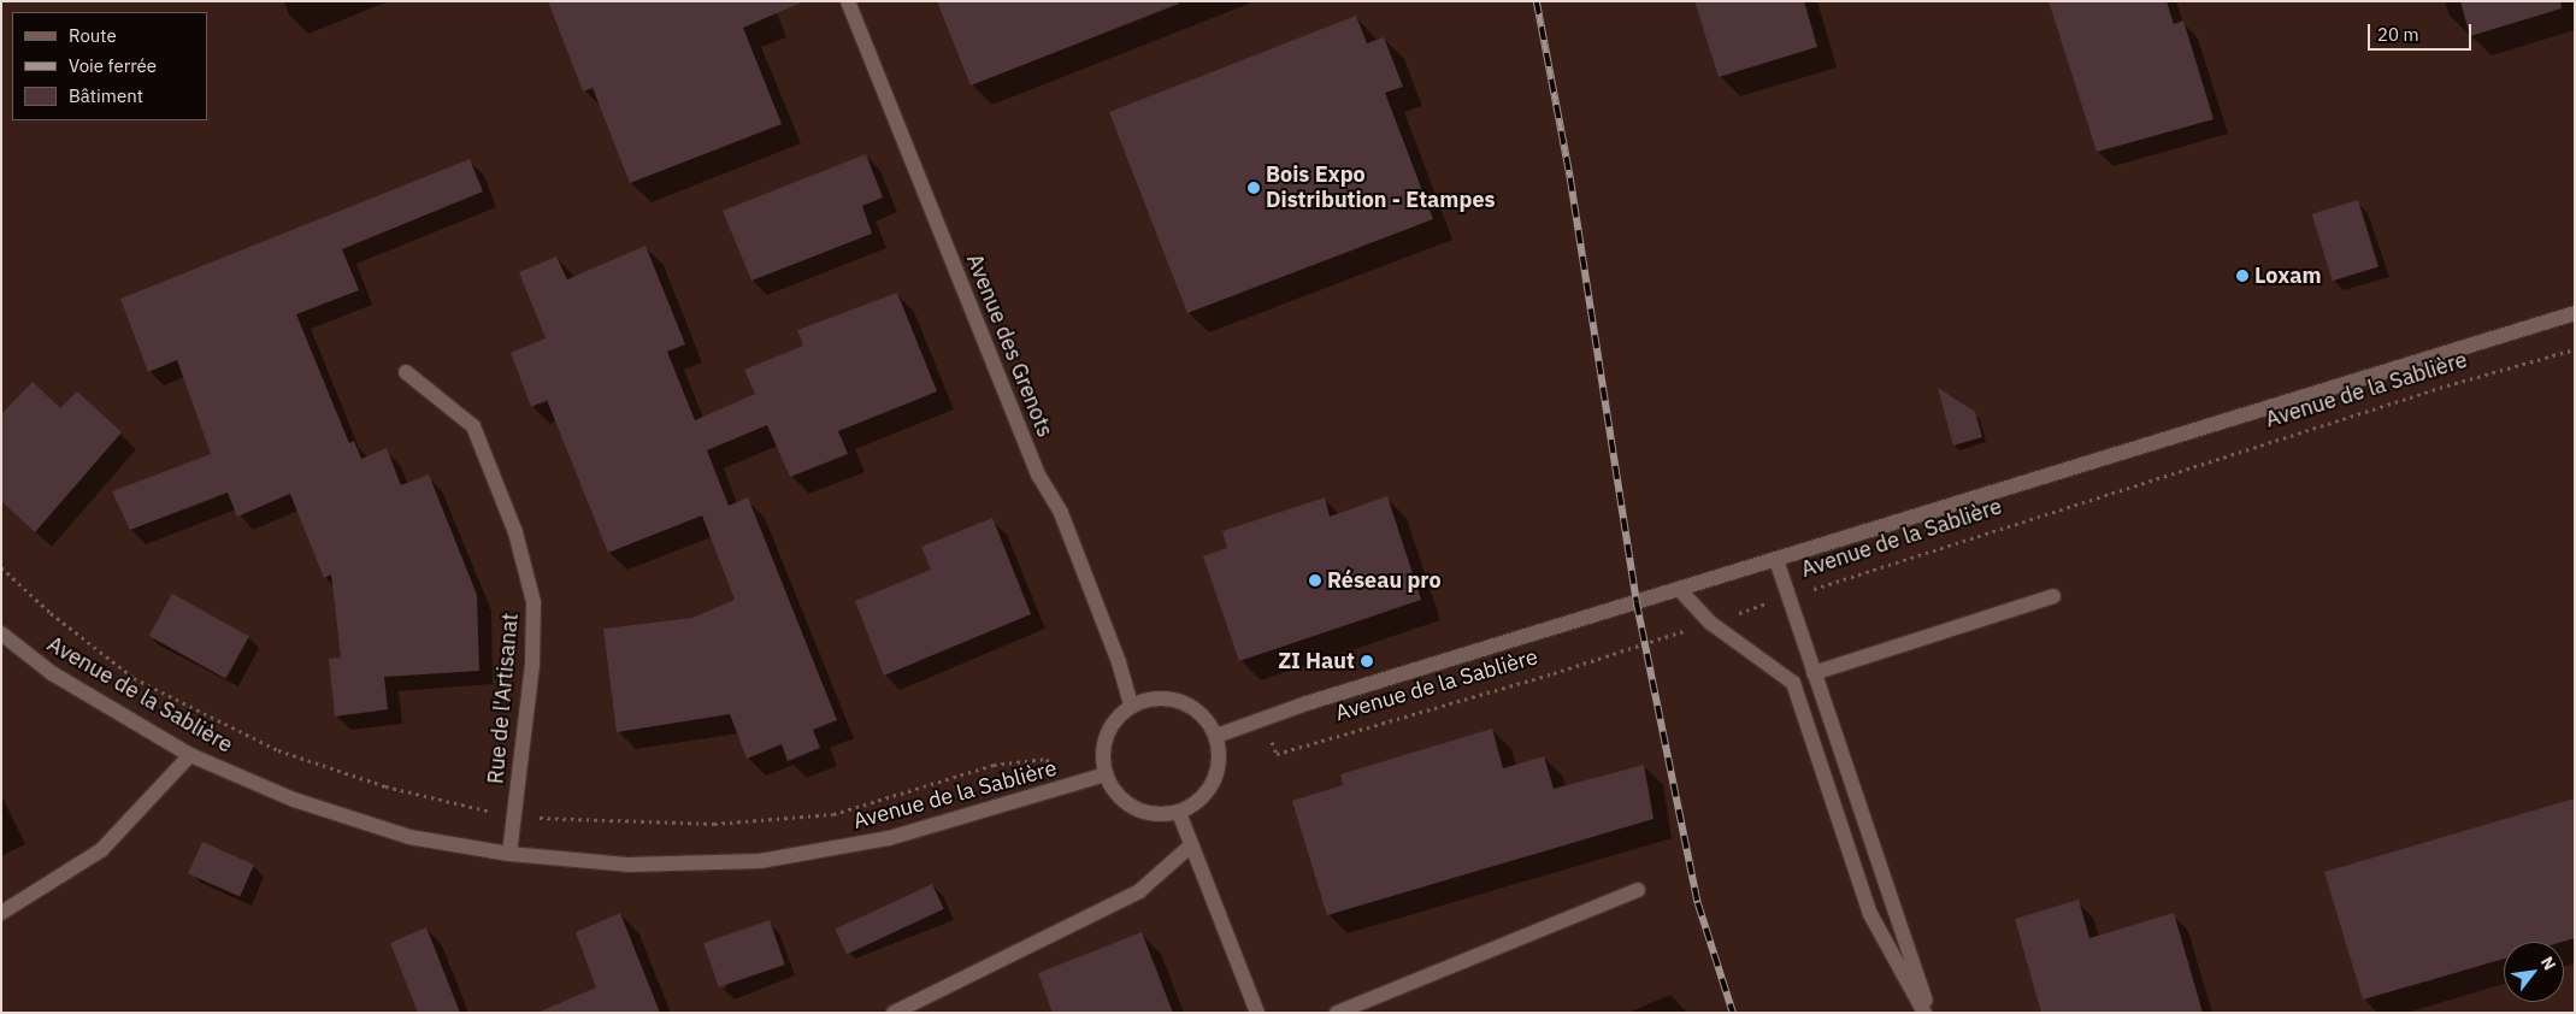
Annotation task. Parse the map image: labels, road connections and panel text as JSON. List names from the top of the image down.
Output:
{
  "streets": {
    "main road": ["Avenue des Grenots", "Avenue de la Sablière", "Rue de l'Artisanat"]
  },
  "crossings": [
    ["Avenue des Grenots", "Avenue de la Sablière"],
    ["Avenue de la Sablière", "Rue de l'Artisanat"]
  ],
  "places": [
    "Bois Expo Distribution - Etampes",
    "Loxam",
    "Réseau pro",
    "ZI Haut"
  ],
  "legend": ["Route", "Voie ferrée", "Bâtiment"],
  "scale_bar": "20 m",
  "north": "top right"
}
